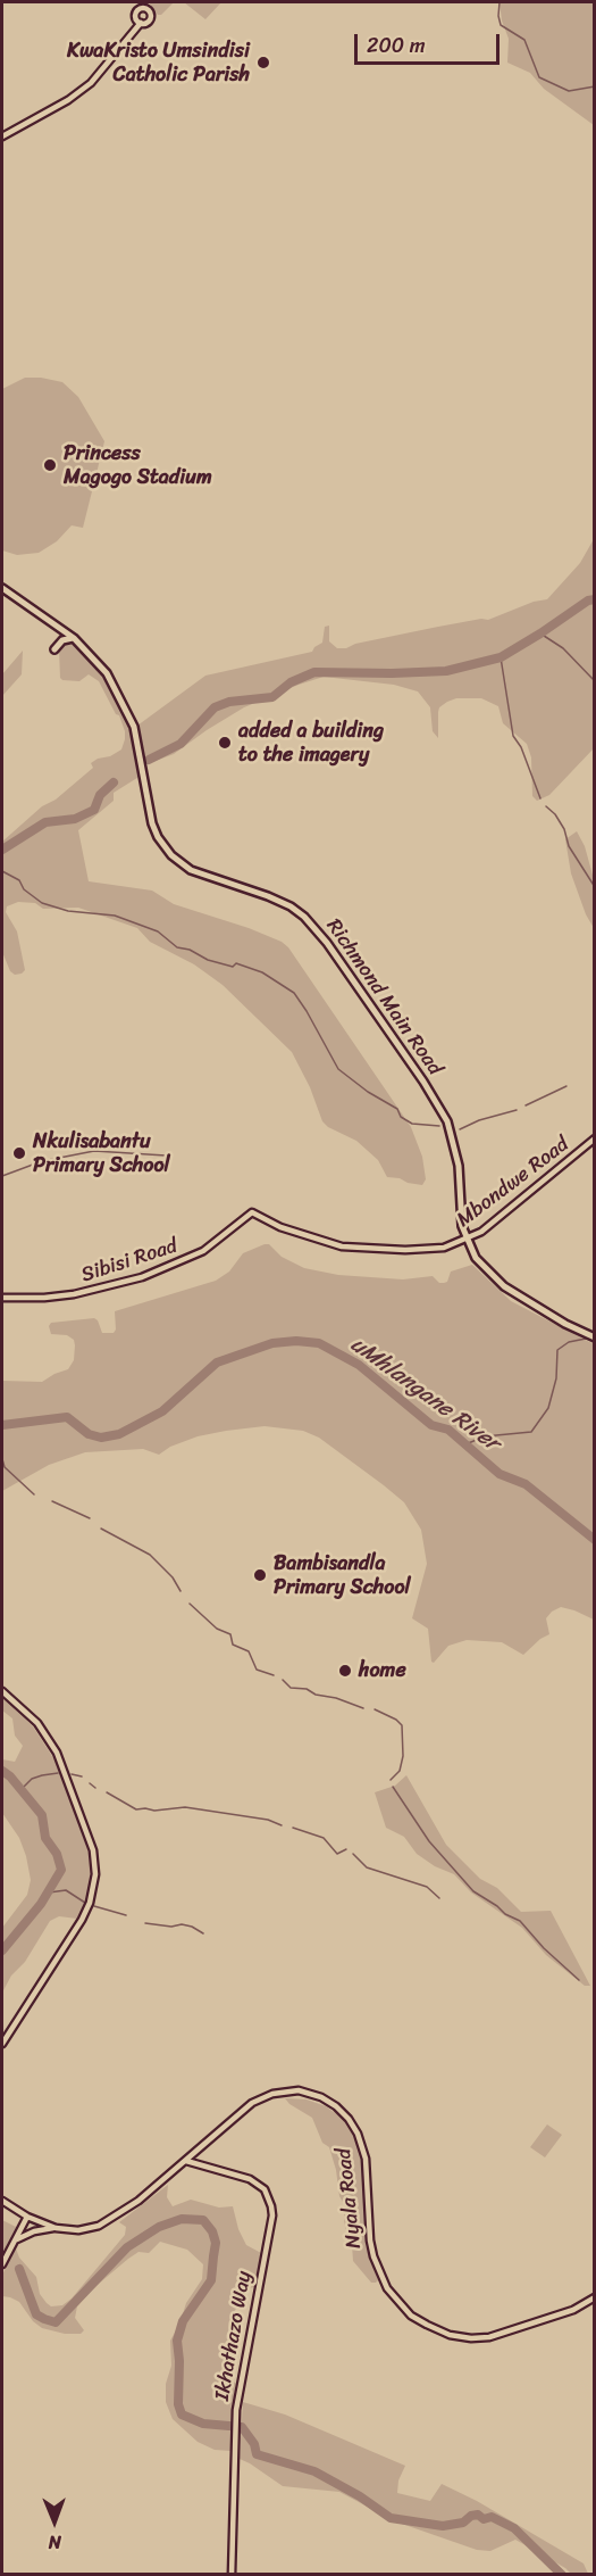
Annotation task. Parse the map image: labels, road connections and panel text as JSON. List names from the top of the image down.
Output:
{
  "streets": {
    "main road": ["Richmond Main Road"],
    "street": [
      "Mbondwe Road",
      "Sibisi Road",
      "Nyala Road",
      "Ikhathazo Way"
    ]
  },
  "crossings": [
    ["Richmond Main Road", "Mbondwe Road"],
    ["Mbondwe Road", "Sibisi Road"],
    ["Nyala Road", "Ikhathazo Way"]
  ],
  "water": ["uMhlangane River"],
  "places": [
    "KwaKristo Umsindisi Catholic Parish",
    "Princess Magogo Stadium",
    "added a building to the imagery",
    "Nkulisabantu Primary School",
    "Bambisandla Primary School",
    "home"
  ],
  "scale_bar": "200 m",
  "north": "bottom"
}
